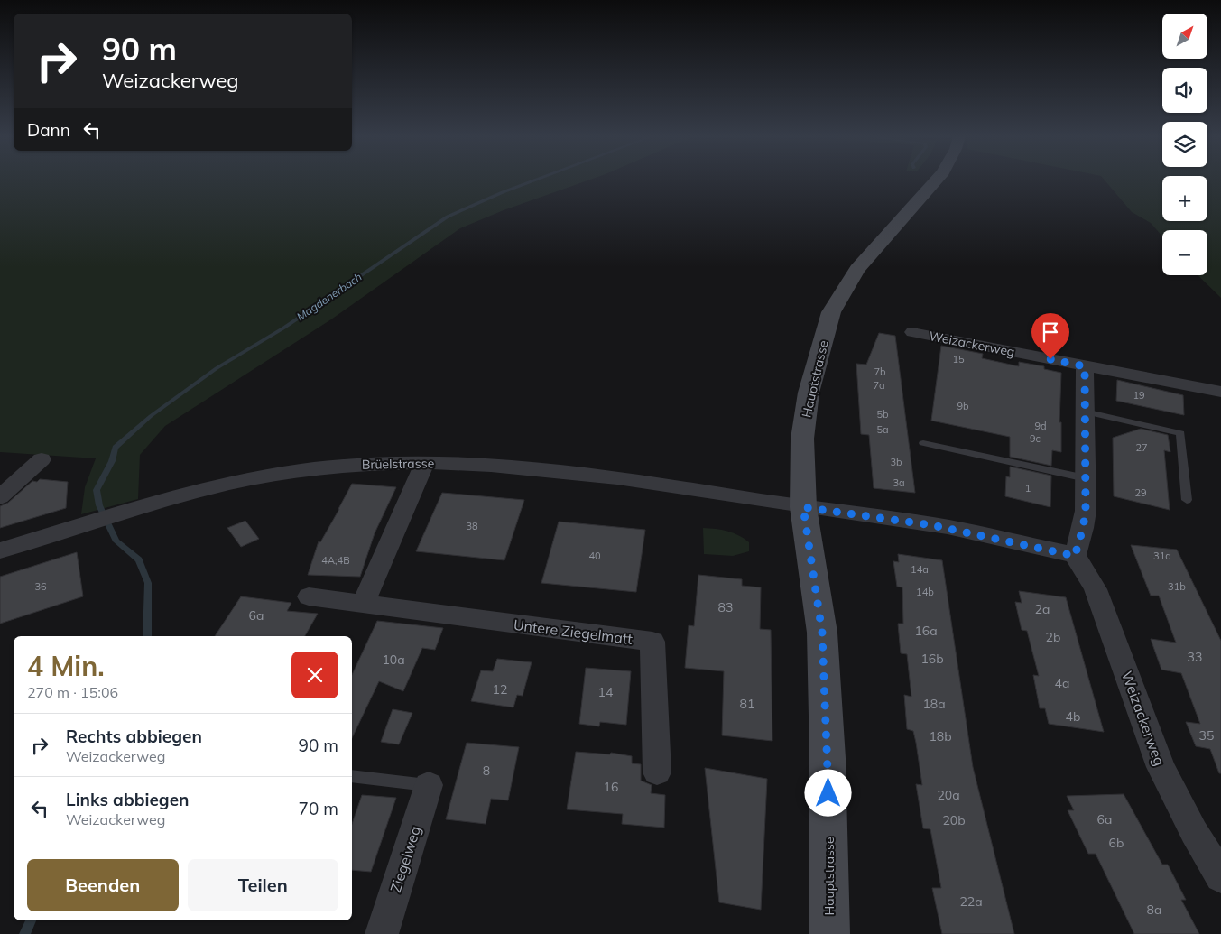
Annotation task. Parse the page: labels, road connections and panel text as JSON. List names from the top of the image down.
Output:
{
  "streets": {
    "main road": ["Hauptstrasse"],
    "street": [
      "Weizackerweg",
      "Brüelstrasse",
      "Untere Ziegelmatt",
      "Ziegelweg"
    ]
  },
  "crossings": [
    ["Hauptstrasse", "Brüelstrasse"]
  ],
  "water": ["Magdenerbach"],
  "house_numbers": [
    "15",
    "7b",
    "7a",
    "19",
    "9b",
    "5b",
    "9d",
    "5a",
    "9c",
    "27",
    "3b",
    "3a",
    "1",
    "29",
    "38",
    "40",
    "31a",
    "4A;4B",
    "14a",
    "36",
    "31b",
    "14b",
    "83",
    "2a",
    "6a",
    "16a",
    "2b",
    "33",
    "16b",
    "10a",
    "4a",
    "12",
    "14",
    "81",
    "18a",
    "4b",
    "35",
    "18b",
    "8",
    "16",
    "20a",
    "6a",
    "20b",
    "6b",
    "22a",
    "8a"
  ],
  "north": "top right",
  "page": {
    "map_buttons": ["+", "−"],
    "turn": ["90 m", "Weizackerweg"],
    "then": "Dann",
    "heading": ["4 Min.", "270 m · 15:06"],
    "list": [
      {
        "name": "Rechts abbiegen",
        "note": "Weizackerweg",
        "value": "90 m"
      },
      {
        "name": "Links abbiegen",
        "note": "Weizackerweg",
        "value": "70 m"
      }
    ],
    "buttons": ["Beenden", "Teilen"]
  }
}
